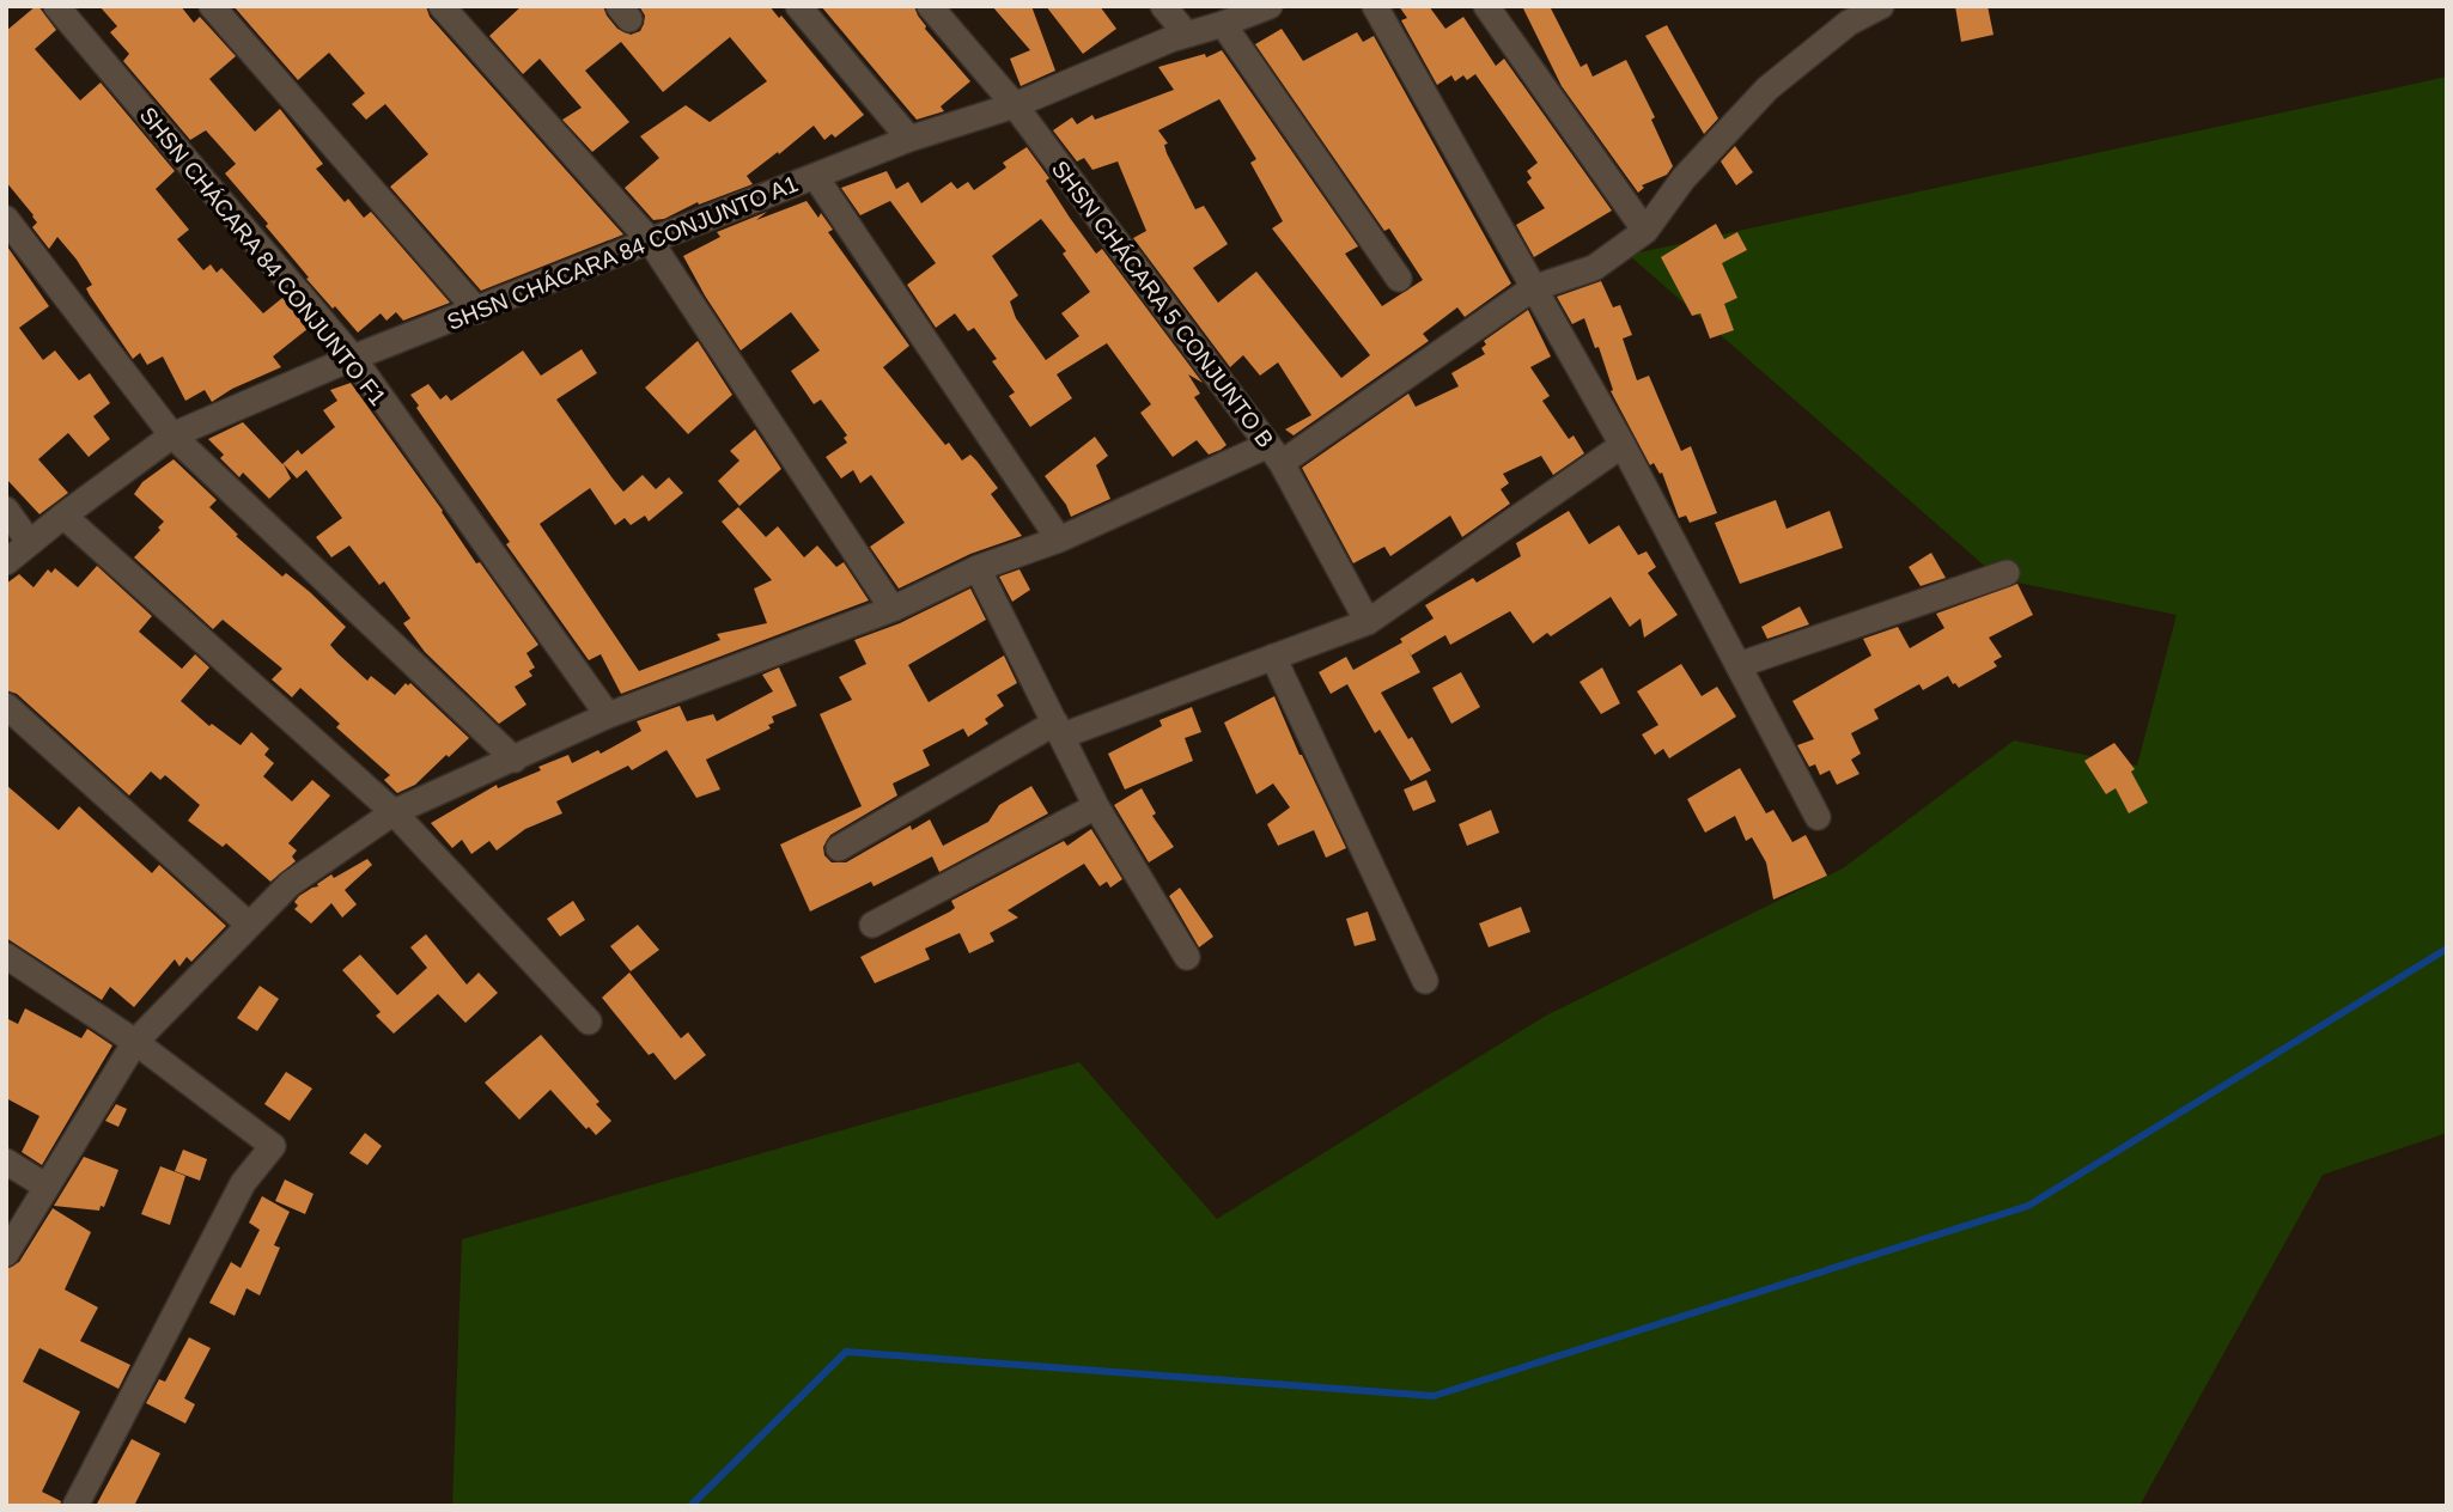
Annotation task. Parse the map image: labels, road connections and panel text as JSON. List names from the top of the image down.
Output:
{
  "streets": {
    "street": ["SHSN CHÁCARA 84 CONJUNTO A1", "SHSN CHÁCARA 84 CONJUNTO F1", "SHSN CHÁCARA 5 CONJUNTO B"]
  },
  "crossings": [
    ["SHSN CHÁCARA 84 CONJUNTO A1", "SHSN CHÁCARA 84 CONJUNTO F1"],
    ["SHSN CHÁCARA 84 CONJUNTO A1", "SHSN CHÁCARA 5 CONJUNTO B"]
  ]
}
